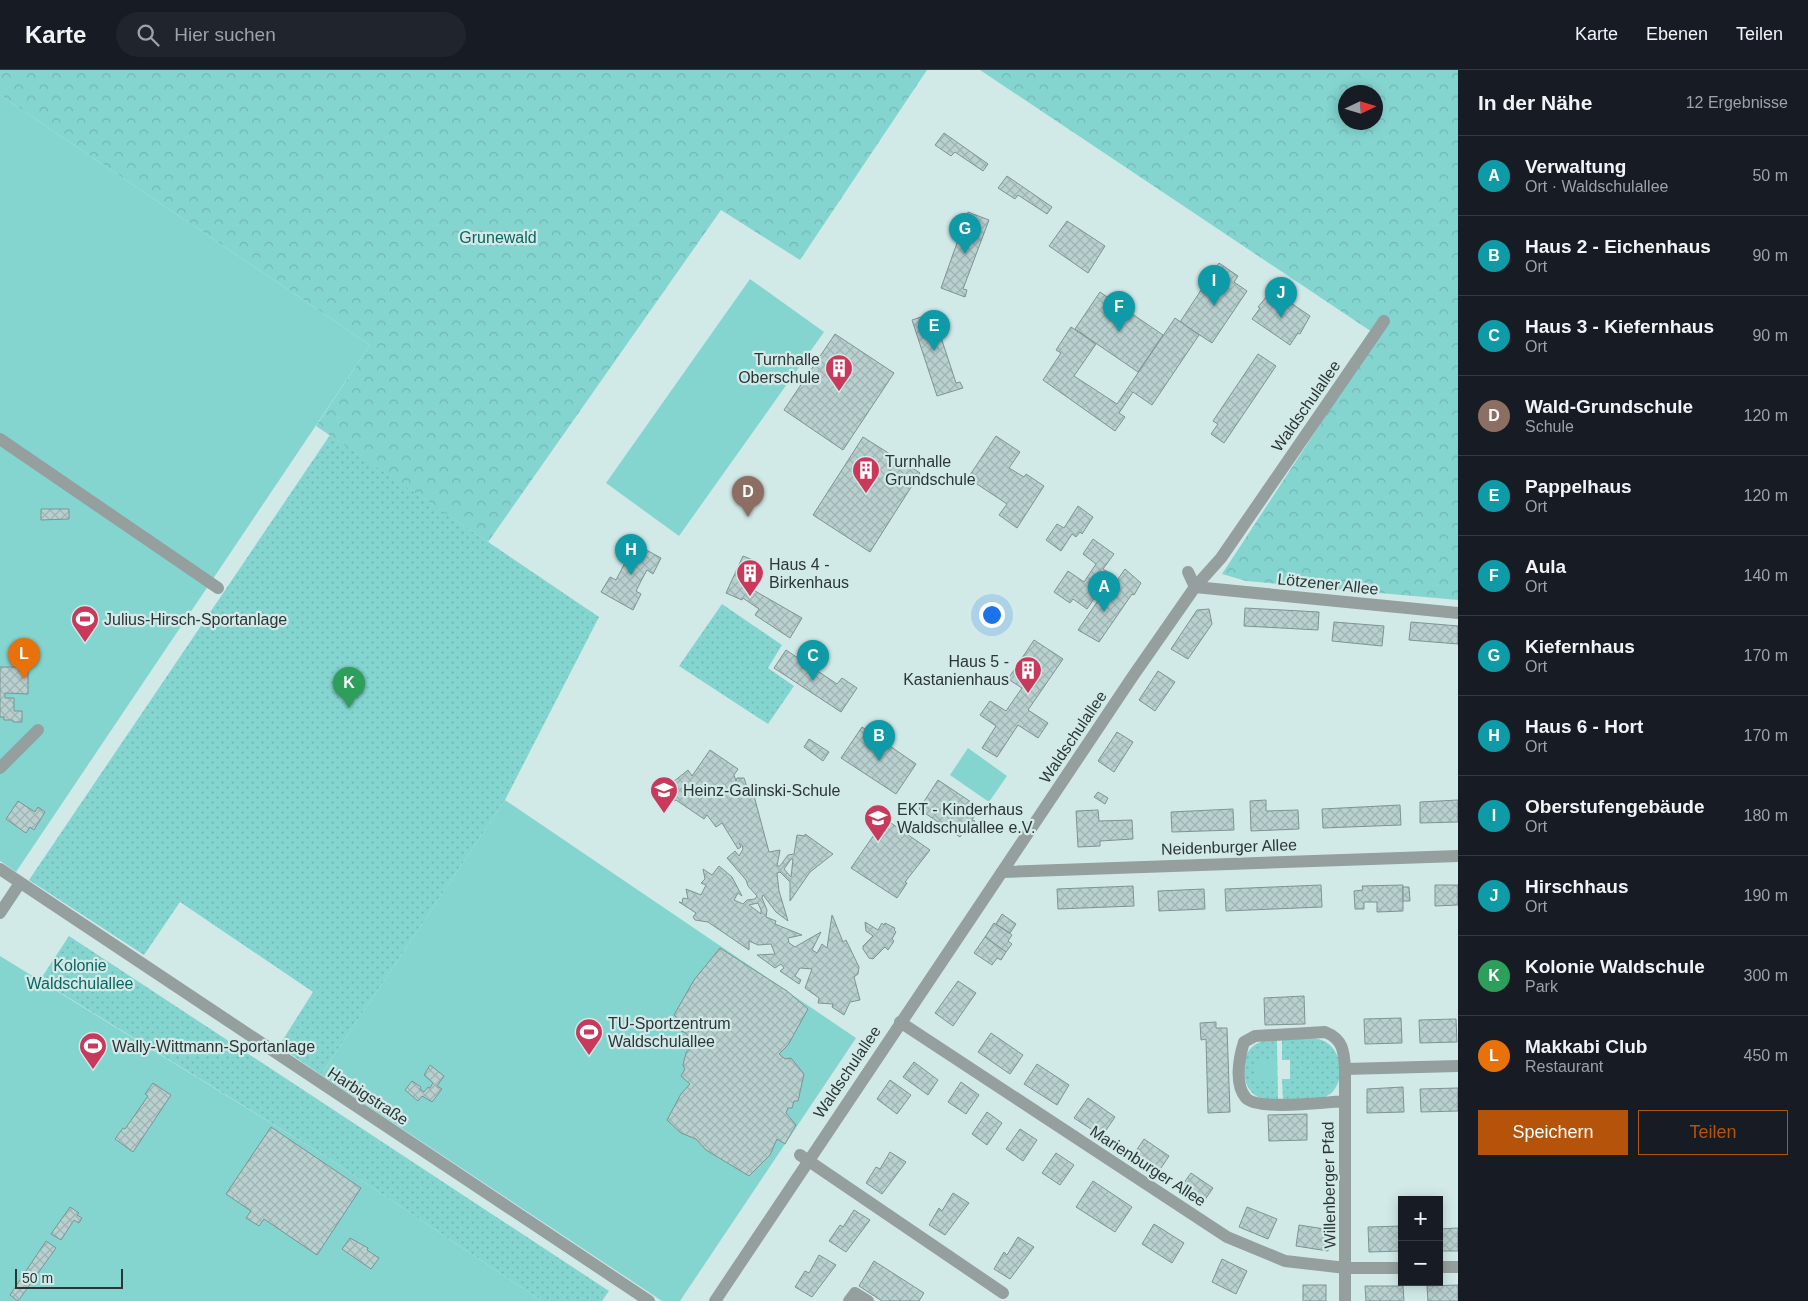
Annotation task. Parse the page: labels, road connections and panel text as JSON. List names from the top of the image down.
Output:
{
  "streets": {
    "street": [
      "Waldschulallee",
      "Lötzener Allee",
      "Neidenburger Allee",
      "Harbigstraße",
      "Marienburger Allee",
      "Willenberger Pfad"
    ]
  },
  "crossings": [
    ["Waldschulallee", "Lötzener Allee"],
    ["Waldschulallee", "Neidenburger Allee"],
    ["Waldschulallee", "Marienburger Allee"],
    ["Marienburger Allee", "Willenberger Pfad"]
  ],
  "parks": ["Grunewald", "Kolonie Waldschulallee"],
  "places": {
    "building": [
      "Turnhalle Oberschule",
      "Turnhalle Grundschule",
      "Haus 4 - Birkenhaus",
      "Haus 5 - Kastanienhaus"
    ],
    "sports": ["Julius-Hirsch-Sportanlage", "TU-Sportzentrum Waldschulallee", "Wally-Wittmann-Sportanlage"],
    "school or university": ["Heinz-Galinski-Schule", "EKT - Kinderhaus Waldschulallee e.V."]
  },
  "scale_bar": "50 m",
  "north": "right",
  "page": {
    "header": "Karte",
    "search": "Hier suchen",
    "nav": ["Karte", "Ebenen", "Teilen"],
    "heading": ["In der Nähe", "12 Ergebnisse"],
    "list": [
      {
        "mark": "A",
        "name": "Verwaltung",
        "note": "Ort · Waldschulallee",
        "value": "50 m"
      },
      {
        "mark": "B",
        "name": "Haus 2 - Eichenhaus",
        "note": "Ort",
        "value": "90 m"
      },
      {
        "mark": "C",
        "name": "Haus 3 - Kiefernhaus",
        "note": "Ort",
        "value": "90 m"
      },
      {
        "mark": "D",
        "name": "Wald-Grundschule",
        "note": "Schule",
        "value": "120 m"
      },
      {
        "mark": "E",
        "name": "Pappelhaus",
        "note": "Ort",
        "value": "120 m"
      },
      {
        "mark": "F",
        "name": "Aula",
        "note": "Ort",
        "value": "140 m"
      },
      {
        "mark": "G",
        "name": "Kiefernhaus",
        "note": "Ort",
        "value": "170 m"
      },
      {
        "mark": "H",
        "name": "Haus 6 - Hort",
        "note": "Ort",
        "value": "170 m"
      },
      {
        "mark": "I",
        "name": "Oberstufengebäude",
        "note": "Ort",
        "value": "180 m"
      },
      {
        "mark": "J",
        "name": "Hirschhaus",
        "note": "Ort",
        "value": "190 m"
      },
      {
        "mark": "K",
        "name": "Kolonie Waldschule",
        "note": "Park",
        "value": "300 m"
      },
      {
        "mark": "L",
        "name": "Makkabi Club",
        "note": "Restaurant",
        "value": "450 m"
      }
    ],
    "pins": [
      "G",
      "I",
      "J",
      "F",
      "E",
      "D",
      "H",
      "A",
      "L",
      "C",
      "K",
      "B"
    ],
    "buttons": ["Speichern", "Teilen"],
    "map_buttons": ["+", "−"],
    "scale": "50 m"
  }
}
